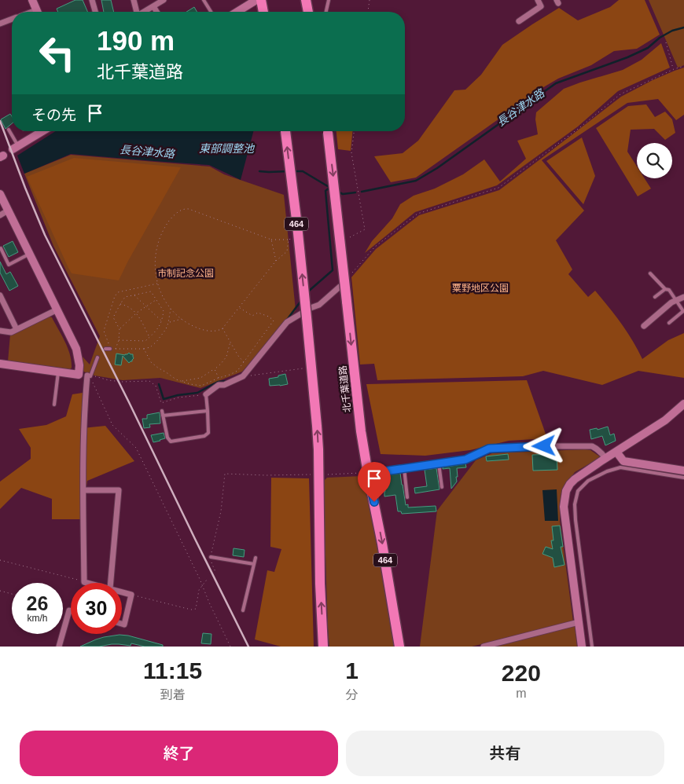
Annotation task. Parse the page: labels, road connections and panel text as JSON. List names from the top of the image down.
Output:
{
  "streets": {
    "highway": ["464", "北千葉道路"]
  },
  "water": ["長谷津水路", "東部調整池"],
  "parks": ["市制記念公園", "粟野地区公園"],
  "page": {
    "turn": ["190 m", "北千葉道路"],
    "then": "その先",
    "speed": "26 km/h",
    "limit": "30",
    "eta": [
      "11:15",
      "到着",
      "1",
      "分",
      "220",
      "m"
    ],
    "buttons": ["終了", "共有"]
  }
}
